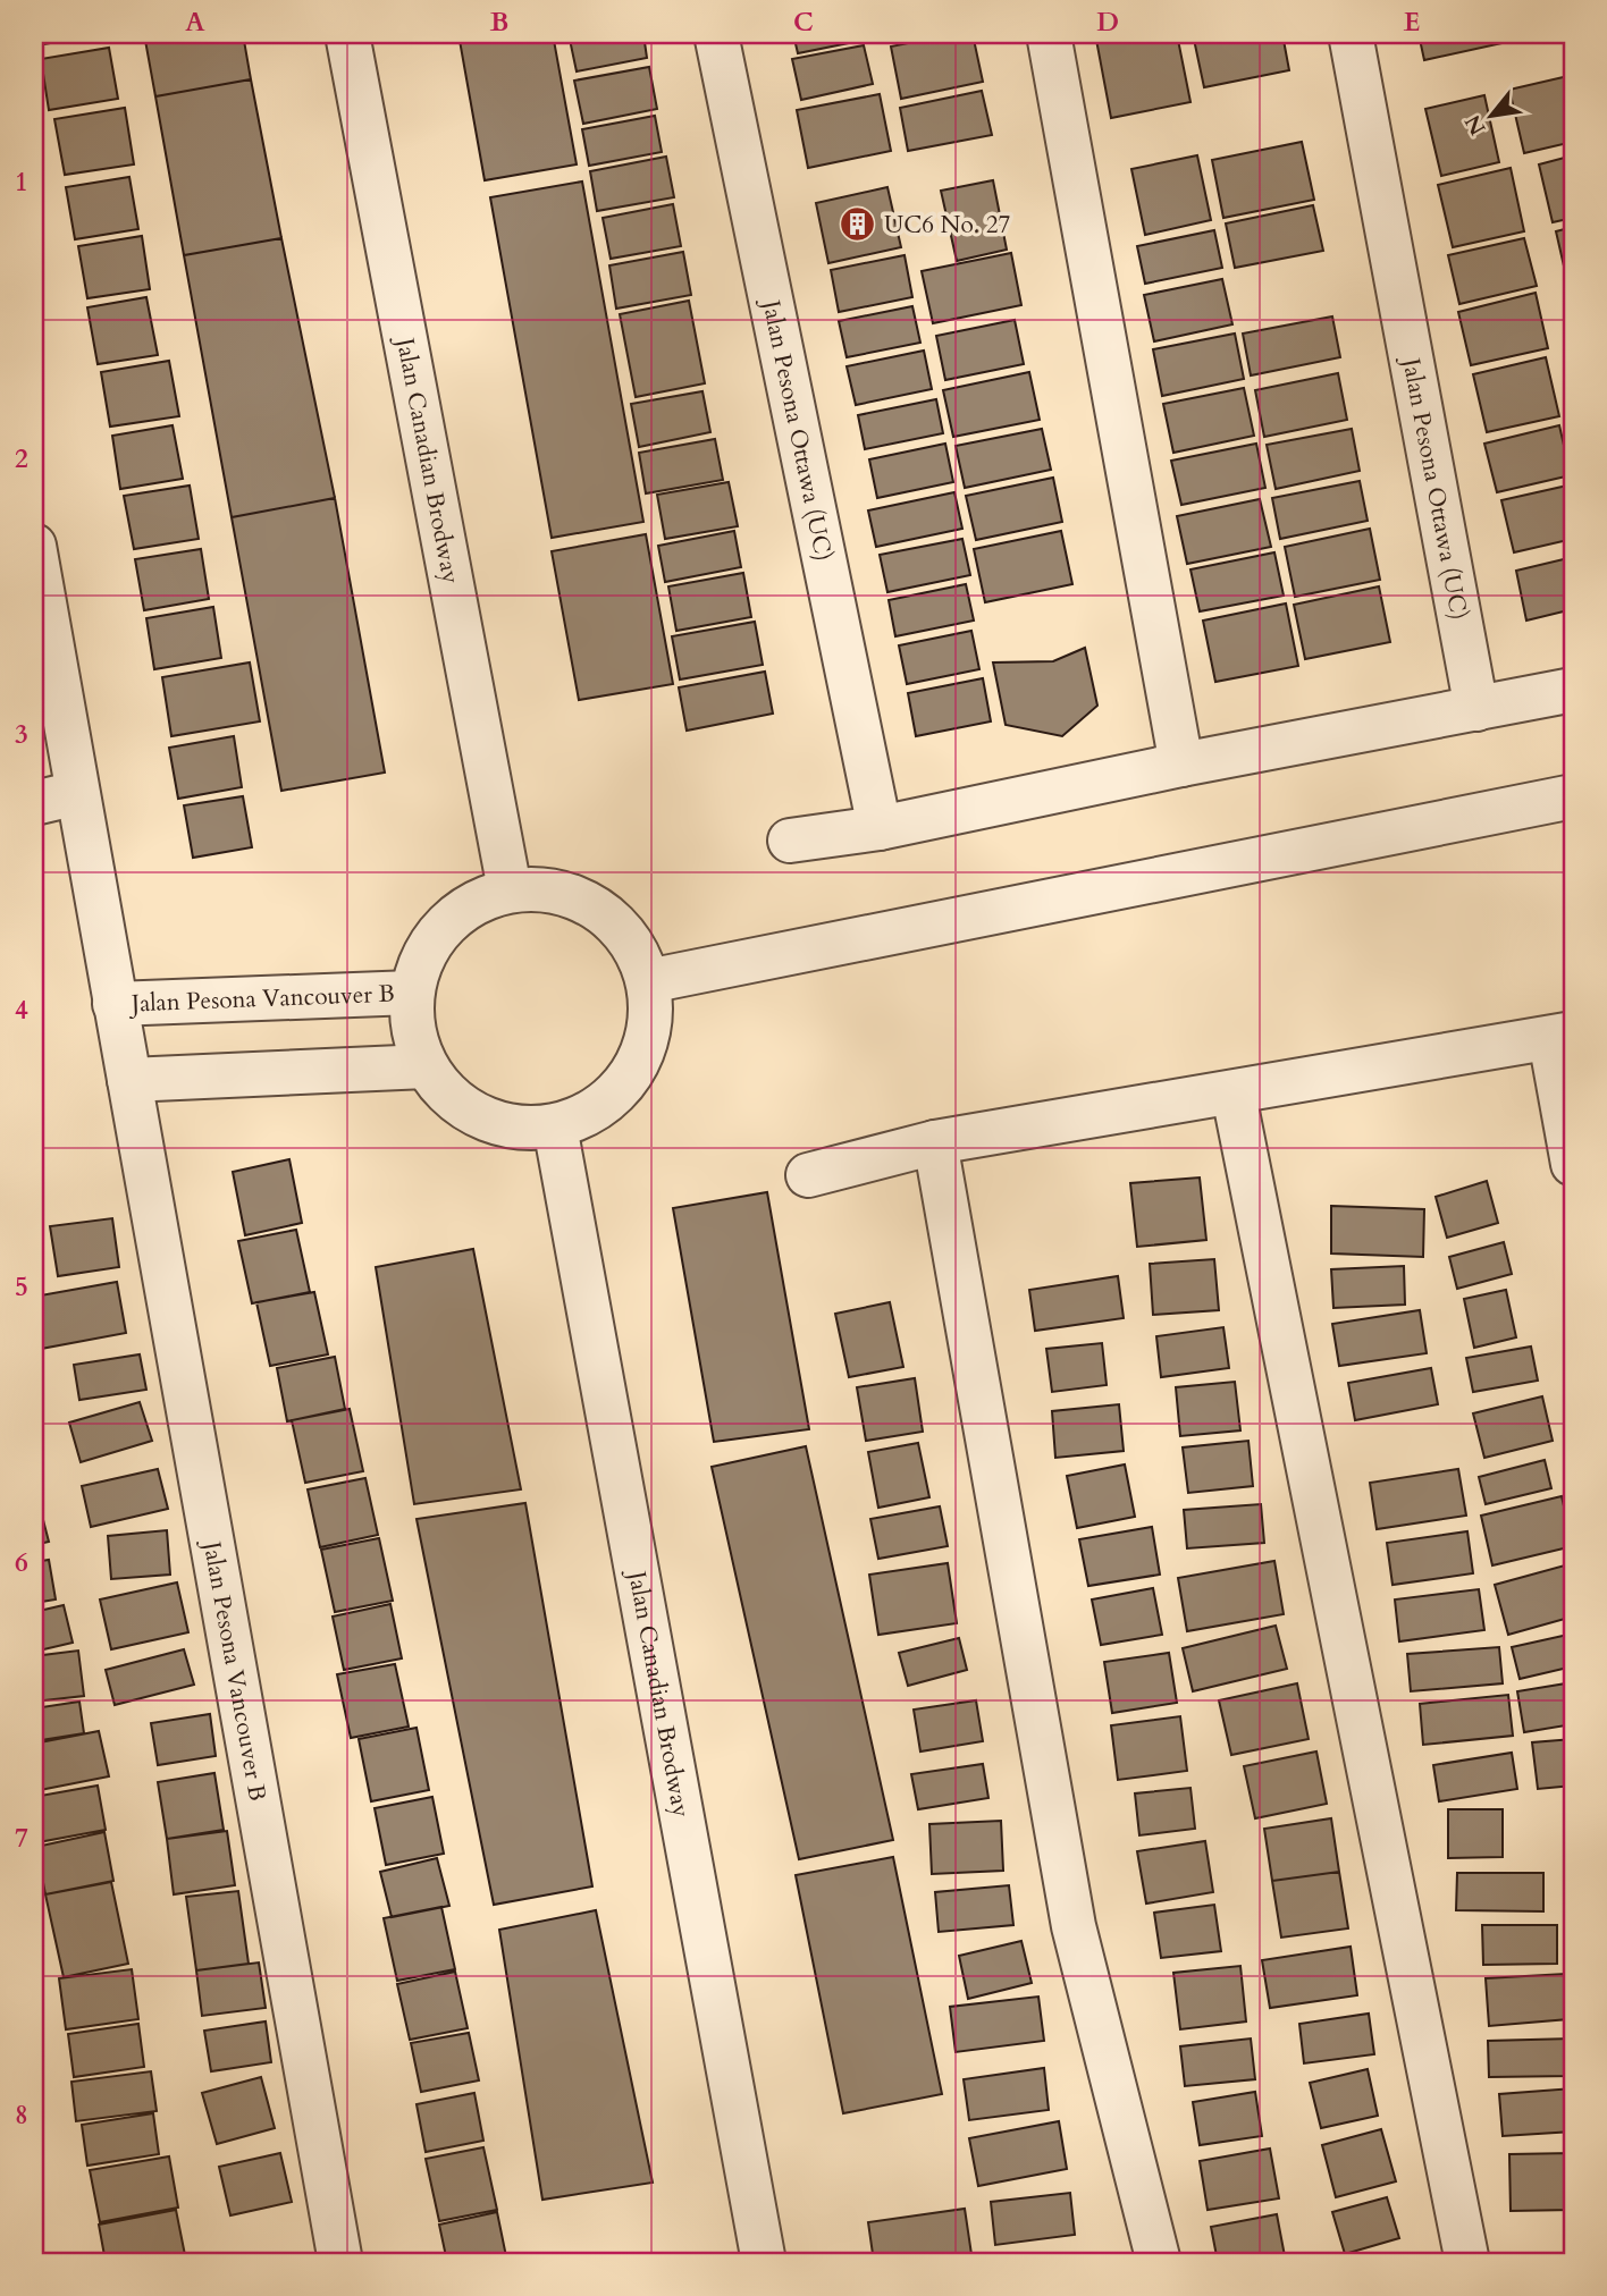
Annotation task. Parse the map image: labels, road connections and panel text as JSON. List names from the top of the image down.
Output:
{
  "streets": {
    "street": ["Jalan Pesona Ottawa (UC)", "Jalan Canadian Brodway", "Jalan Pesona Vancouver B"]
  },
  "crossings": [
    ["Jalan Canadian Brodway", "Jalan Pesona Vancouver B"]
  ],
  "places": {
    "building": ["UC6 No. 27"]
  },
  "north": "bottom left",
  "grid": {
    "columns": [
      "A",
      "B",
      "C",
      "D",
      "E"
    ],
    "rows": [
      "1",
      "2",
      "3",
      "4",
      "5",
      "6",
      "7",
      "8"
    ]
  }
}
